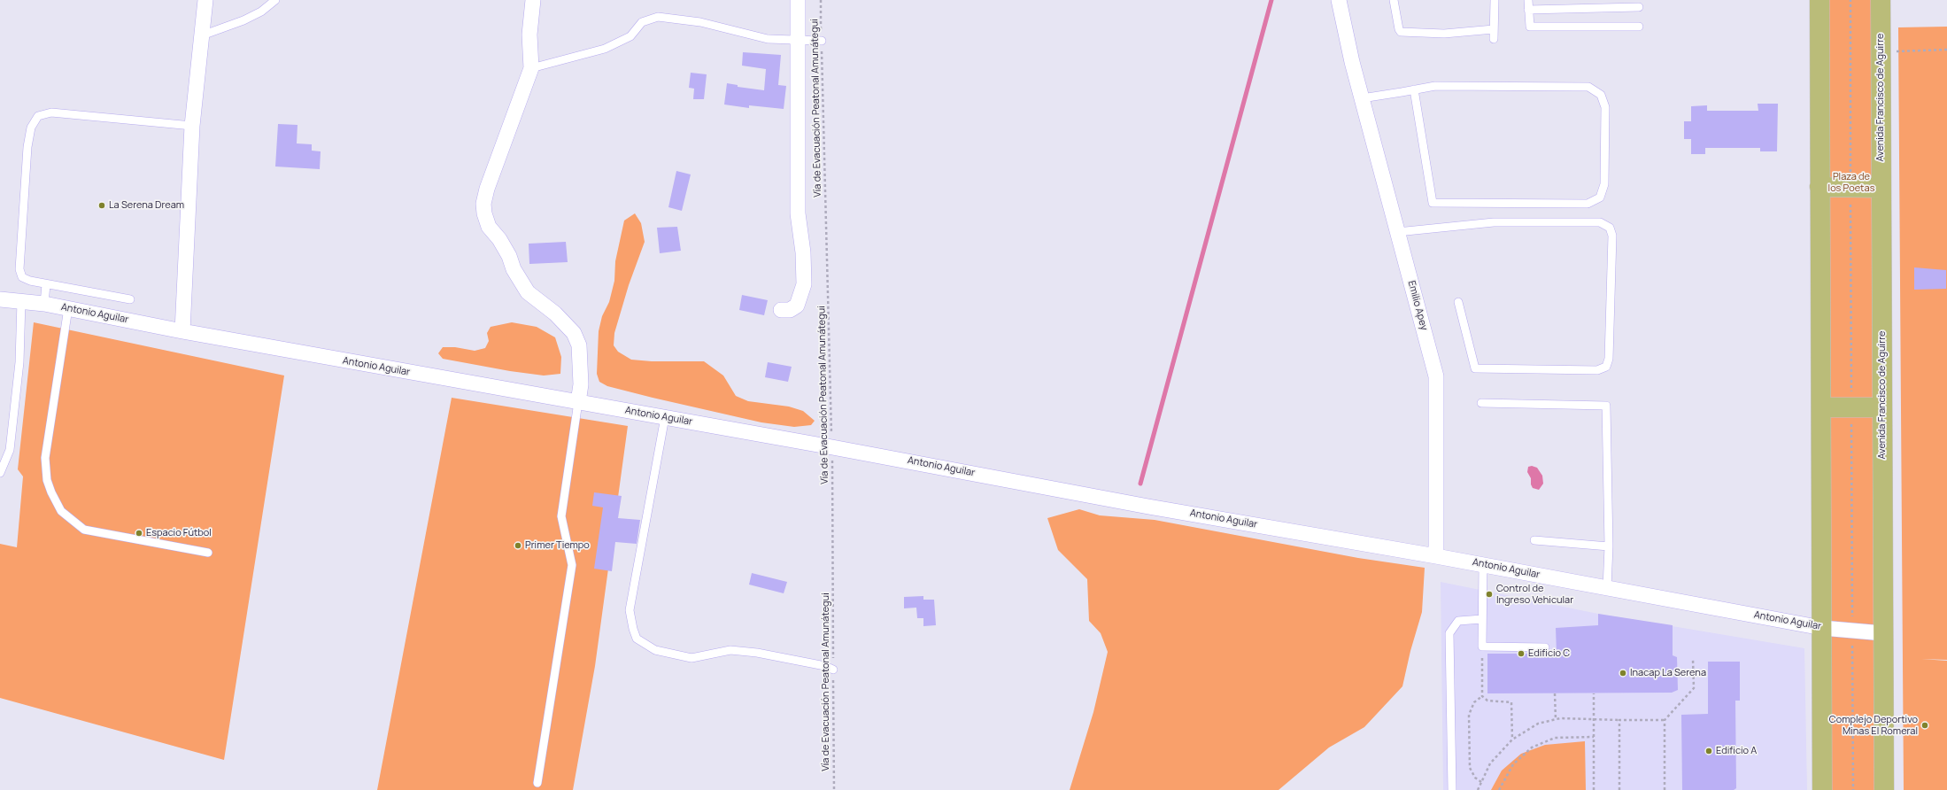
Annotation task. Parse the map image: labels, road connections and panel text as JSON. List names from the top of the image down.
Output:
{
  "streets": {
    "main road": ["Avenida Francisco de Aguirre"],
    "street": ["Emilio Apey", "Antonio Aguilar"],
    "path": ["Vía de Evacuación Peatonal Amunátegui"]
  },
  "crossings": [
    ["Avenida Francisco de Aguirre", "Antonio Aguilar"],
    ["Vía de Evacuación Peatonal Amunátegui", "Antonio Aguilar"],
    ["Emilio Apey", "Antonio Aguilar"]
  ],
  "parks": ["Plaza de los Poetas"],
  "places": [
    "La Serena Dream",
    "Espacio Fútbol",
    "Primer Tiempo",
    "Control de Ingreso Vehicular",
    "Edificio C",
    "Inacap La Serena",
    "Complejo Deportivo Minas El Romeral",
    "Edificio A"
  ]
}
